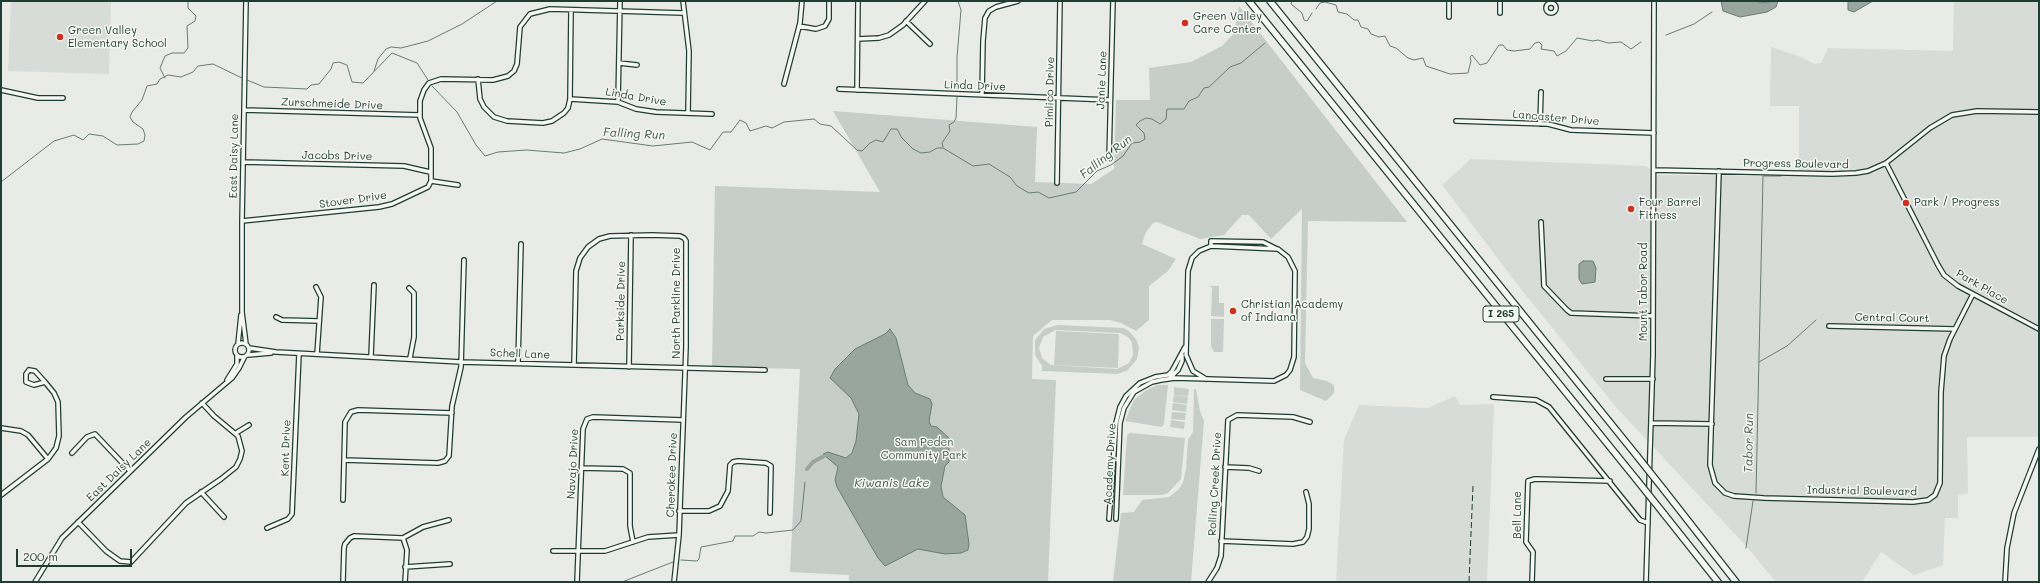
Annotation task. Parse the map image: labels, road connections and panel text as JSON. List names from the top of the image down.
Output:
{
  "streets": {
    "highway": ["I 265"],
    "street": [
      "Janie Lane",
      "Linda Drive",
      "Pimlico Drive",
      "Zurschmeide Drive",
      "Lancaster Drive",
      "East Daisy Lane",
      "Jacobs Drive",
      "Progress Boulevard",
      "Stover Drive",
      "Park Place",
      "Mount Tabor Road",
      "Parkside Drive",
      "North Parkline Drive",
      "Central Court",
      "Schell Lane",
      "Kent Drive",
      "Navajo Drive",
      "Academy Drive",
      "Cherokee Drive",
      "Rolling Creek Drive",
      "Industrial Boulevard",
      "Bell Lane"
    ]
  },
  "crossings": [
    ["Janie Lane", "Linda Drive"],
    ["Linda Drive", "Pimlico Drive"],
    ["Zurschmeide Drive", "East Daisy Lane"],
    ["Lancaster Drive", "Mount Tabor Road"],
    ["East Daisy Lane", "Jacobs Drive"],
    ["East Daisy Lane", "Stover Drive"],
    ["East Daisy Lane", "Schell Lane"],
    ["Progress Boulevard", "Park Place"],
    ["Progress Boulevard", "Mount Tabor Road"],
    ["Progress Boulevard", "Industrial Boulevard"],
    ["Park Place", "Industrial Boulevard"],
    ["Parkside Drive", "North Parkline Drive"],
    ["Parkside Drive", "Schell Lane"],
    ["North Parkline Drive", "Schell Lane"],
    ["North Parkline Drive", "Cherokee Drive"],
    ["Central Court", "Industrial Boulevard"],
    ["Schell Lane", "Kent Drive"],
    ["Schell Lane", "Cherokee Drive"],
    ["Navajo Drive", "Cherokee Drive"]
  ],
  "water": ["Falling Run", "Tabor Run", "Kiwanis Lake"],
  "parks": ["Sam Peden Community Park"],
  "places": [
    "Green Valley Care Center",
    "Green Valley Elementary School",
    "Park / Progress",
    "Four Barrel Fitness",
    "Christian Academy of Indiana"
  ],
  "scale_bar": "200 m"
}
